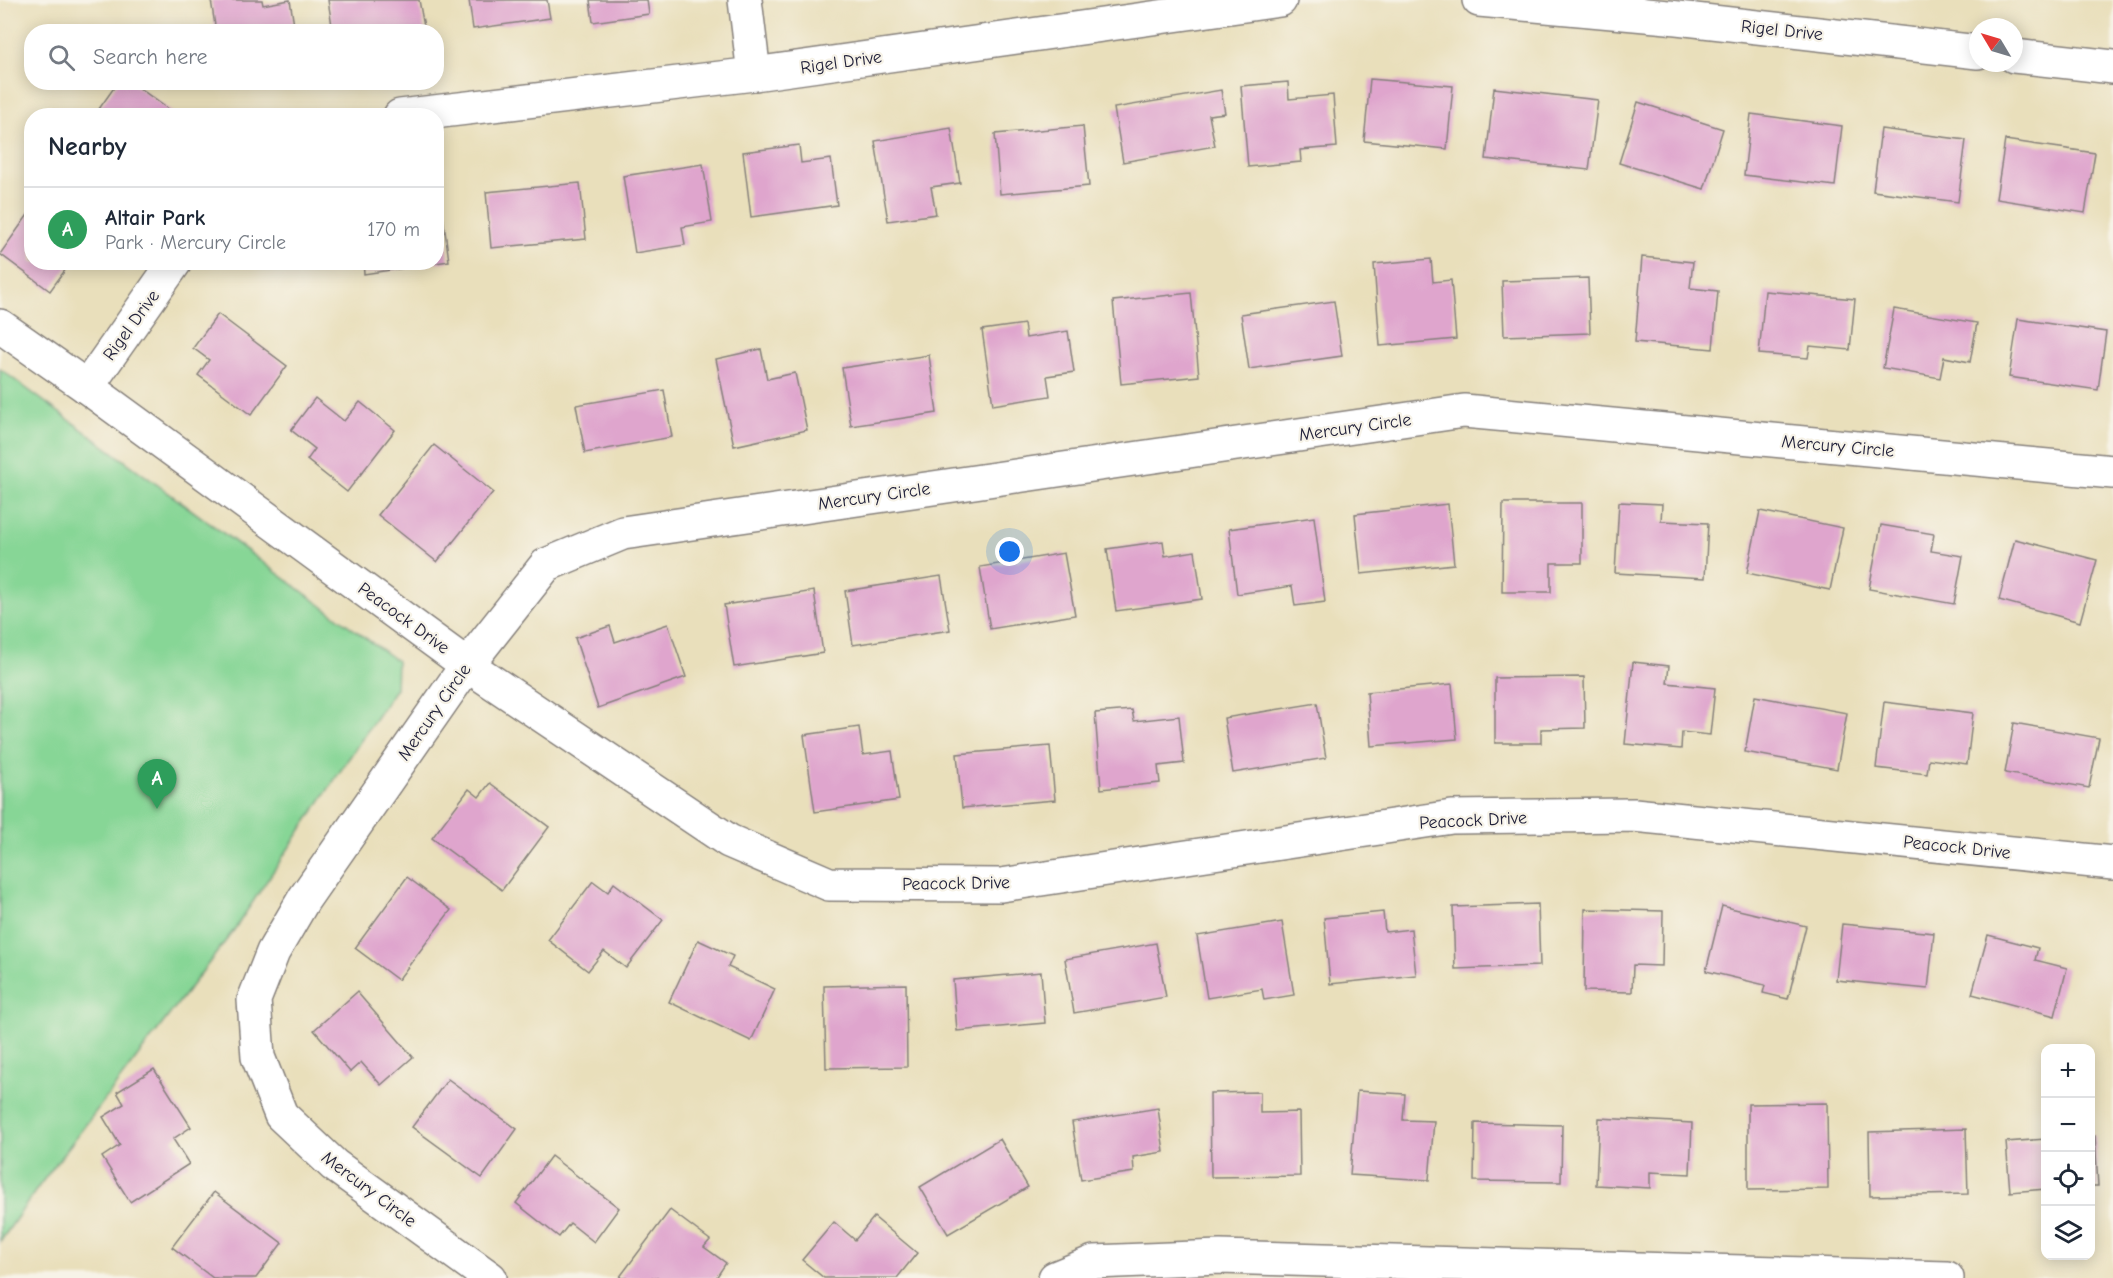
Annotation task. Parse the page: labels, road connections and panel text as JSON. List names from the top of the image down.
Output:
{
  "streets": {
    "street": ["Rigel Drive", "Mercury Circle", "Peacock Drive"]
  },
  "crossings": [
    ["Rigel Drive", "Peacock Drive"],
    ["Mercury Circle", "Peacock Drive"]
  ],
  "north": "top left",
  "page": {
    "search": "Search here",
    "heading": "Nearby",
    "list": [
      {
        "mark": "A",
        "name": "Altair Park",
        "note": "Park · Mercury Circle",
        "value": "170 m"
      }
    ],
    "pins": "A",
    "map_buttons": ["+", "−"]
  }
}
